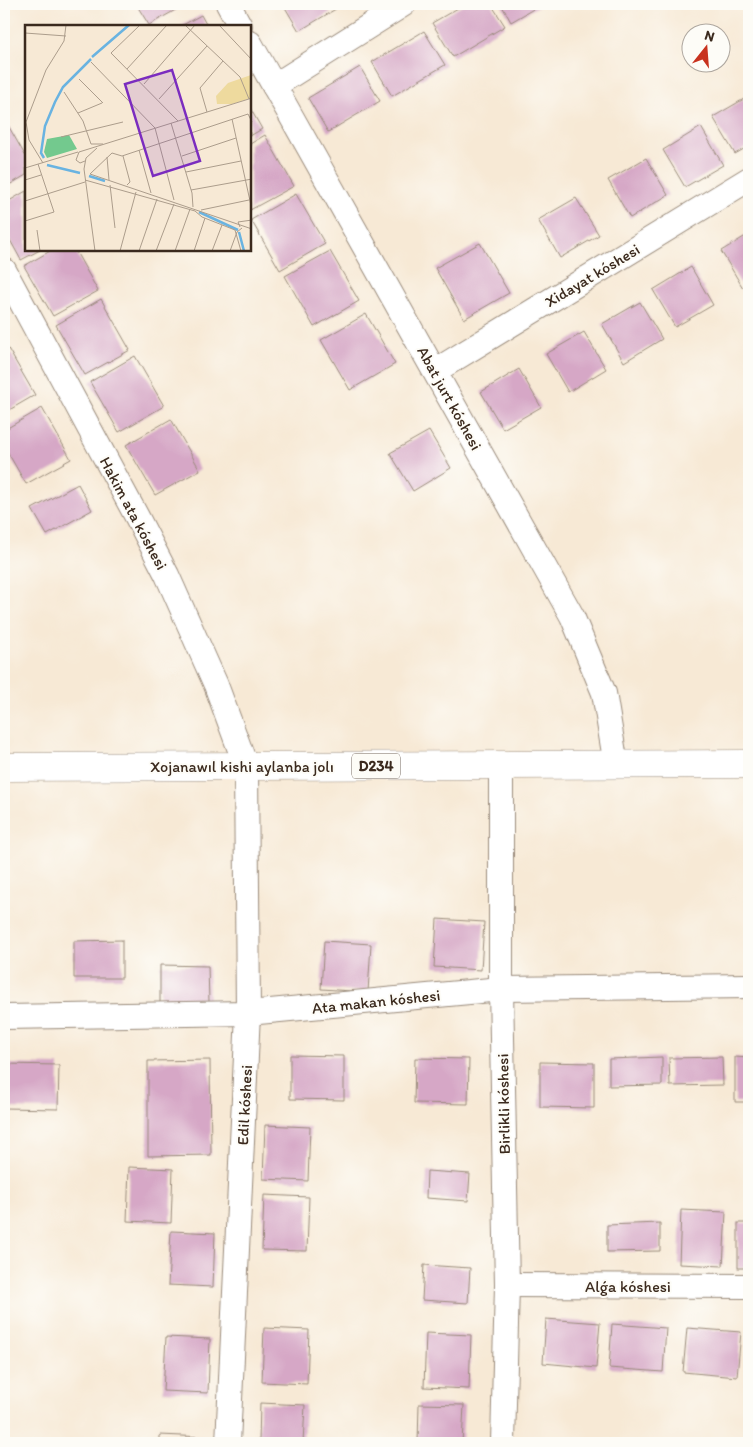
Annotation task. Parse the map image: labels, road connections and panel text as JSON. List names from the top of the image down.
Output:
{
  "streets": {
    "main road": ["Xojanawıl kishi aylanba jolı", "D234"],
    "street": [
      "Xidayat kóshesi",
      "Abat jurt kóshesi",
      "Hakim ata kóshesi",
      "Ata makan kóshesi",
      "Birlikli kóshesi",
      "Edil kóshesi",
      "Alǵa kóshesi"
    ]
  },
  "crossings": [
    ["Xidayat kóshesi", "Abat jurt kóshesi"],
    ["Abat jurt kóshesi", "Xojanawıl kishi aylanba jolı"],
    ["Hakim ata kóshesi", "Xojanawıl kishi aylanba jolı"],
    ["Hakim ata kóshesi", "Edil kóshesi"],
    ["Xojanawıl kishi aylanba jolı", "Birlikli kóshesi"],
    ["Xojanawıl kishi aylanba jolı", "Edil kóshesi"],
    ["Ata makan kóshesi", "Birlikli kóshesi"],
    ["Ata makan kóshesi", "Edil kóshesi"],
    ["Birlikli kóshesi", "Alǵa kóshesi"]
  ],
  "north": "top"
}
